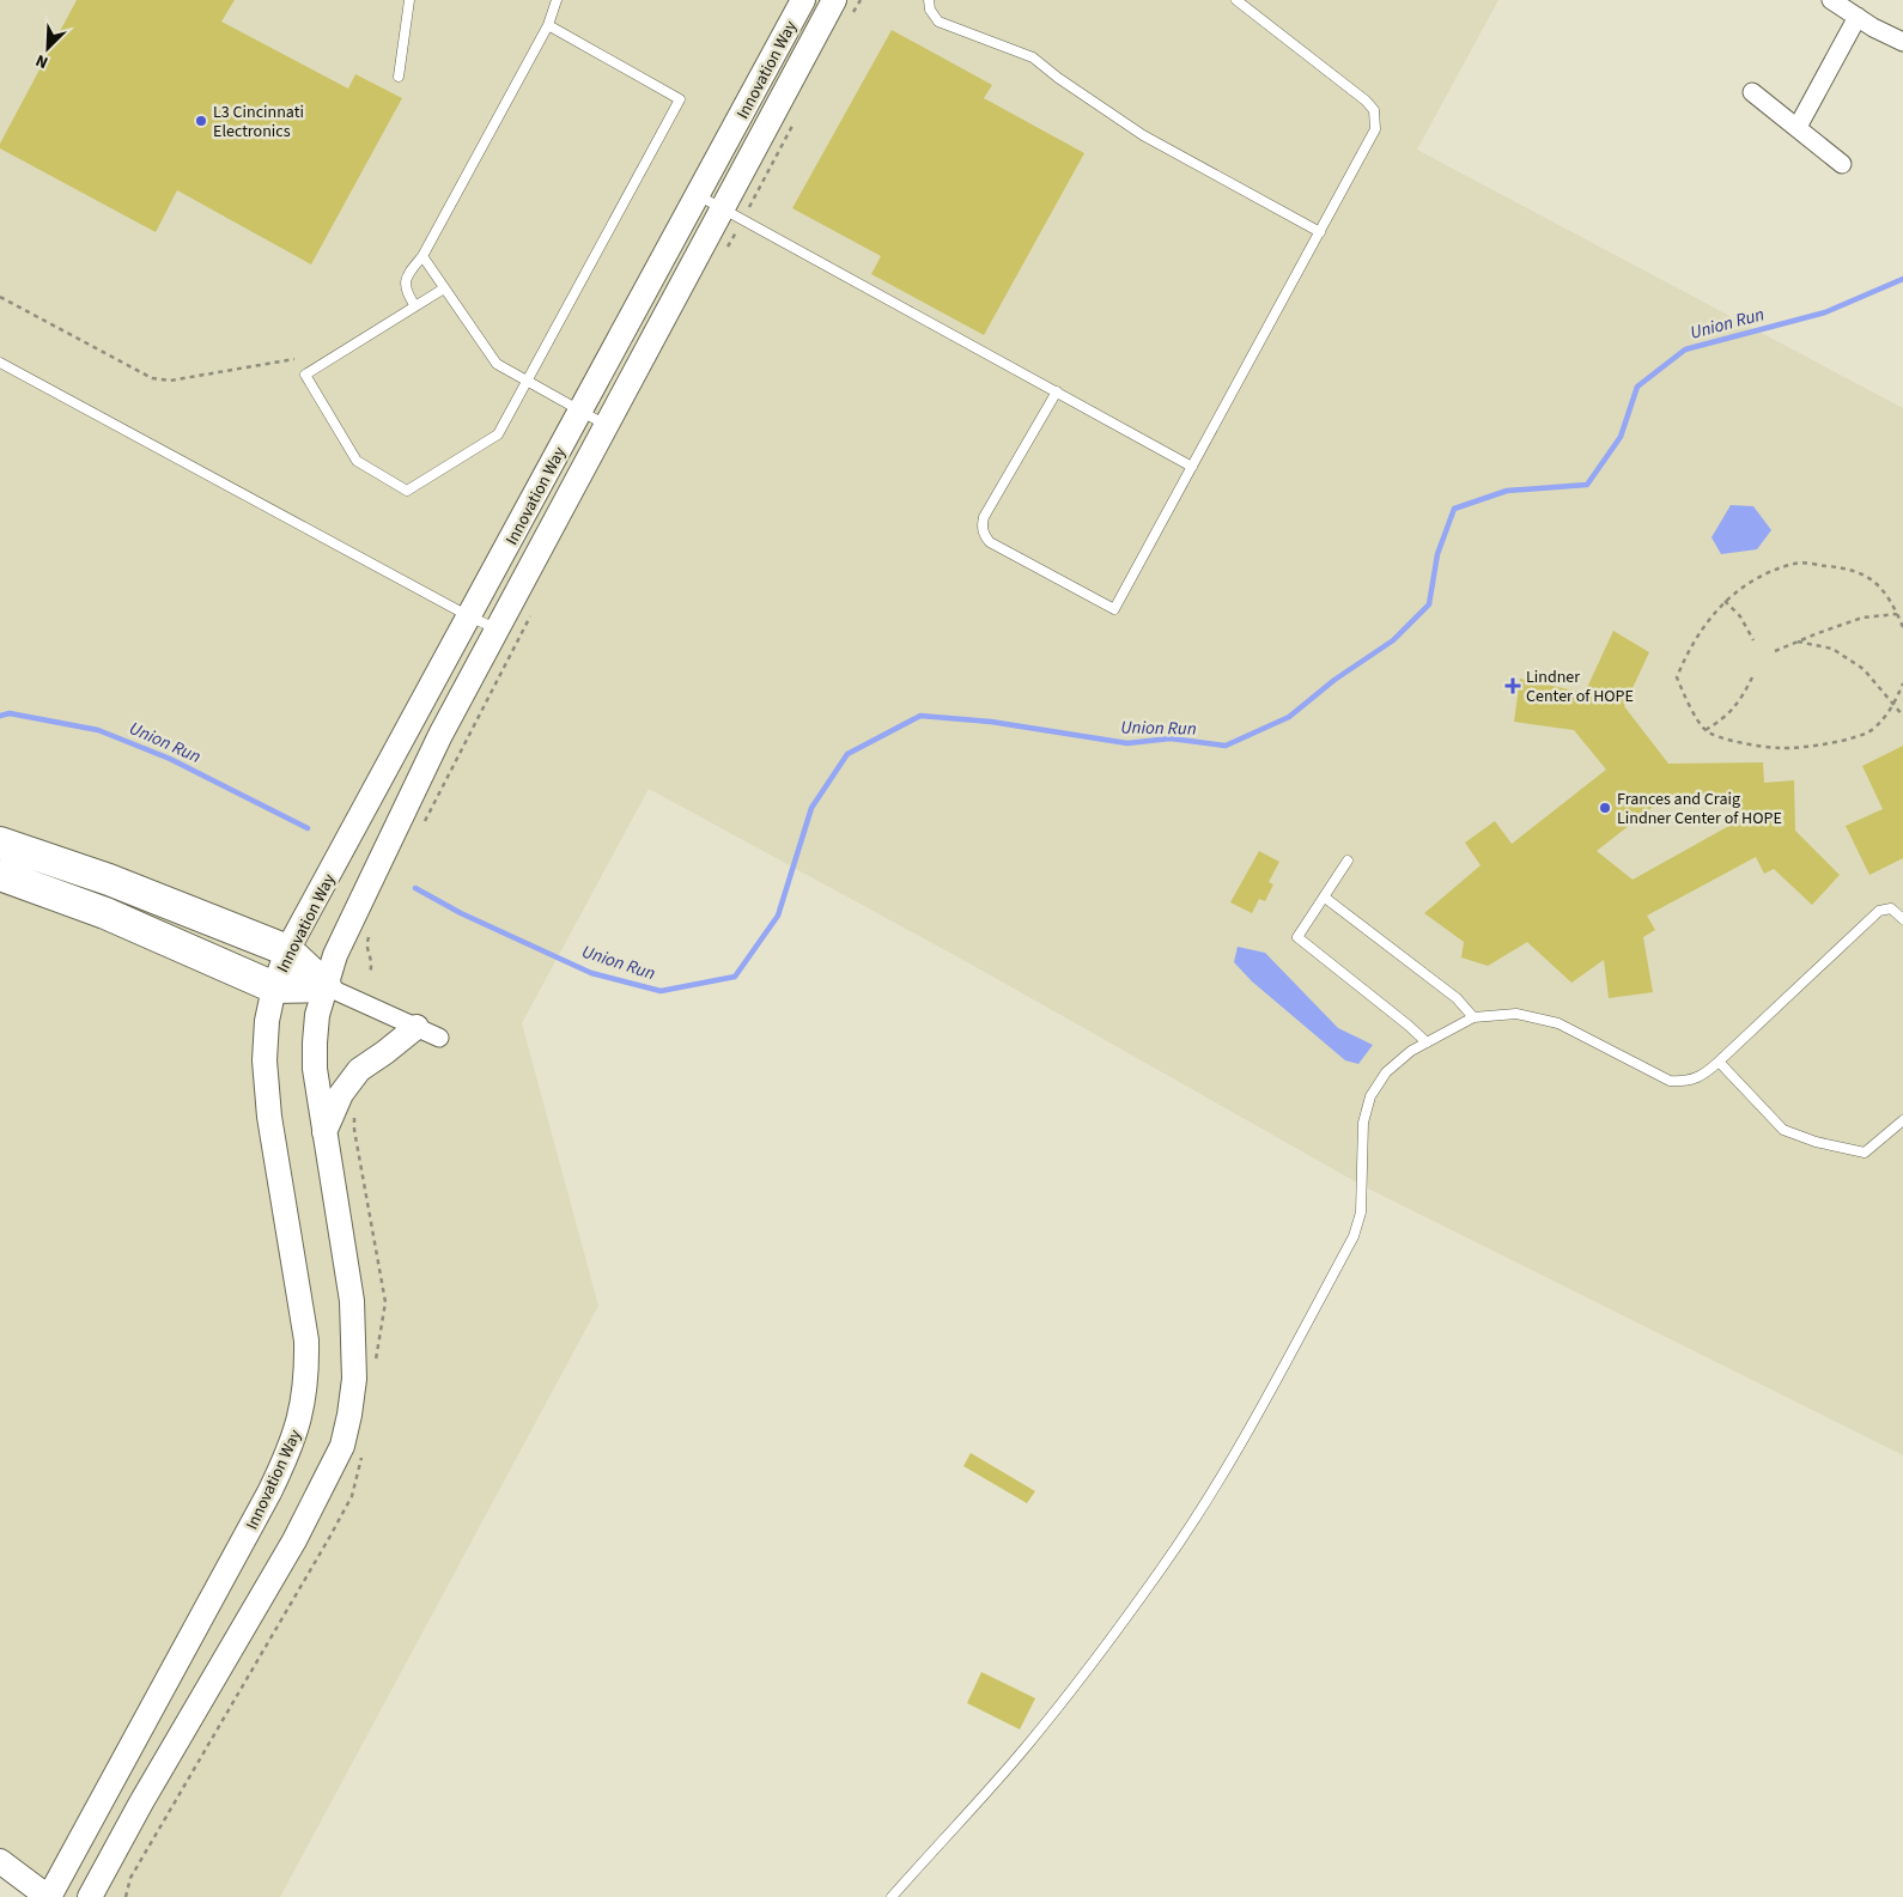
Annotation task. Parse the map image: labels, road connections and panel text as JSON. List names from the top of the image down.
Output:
{
  "streets": {
    "main road": ["Innovation Way"]
  },
  "water": ["Union Run"],
  "places": {
    "other": ["L3 Cincinnati Electronics", "Frances and Craig Lindner Center of HOPE"],
    "health": ["Lindner Center of HOPE"]
  },
  "north": "bottom left"
}
